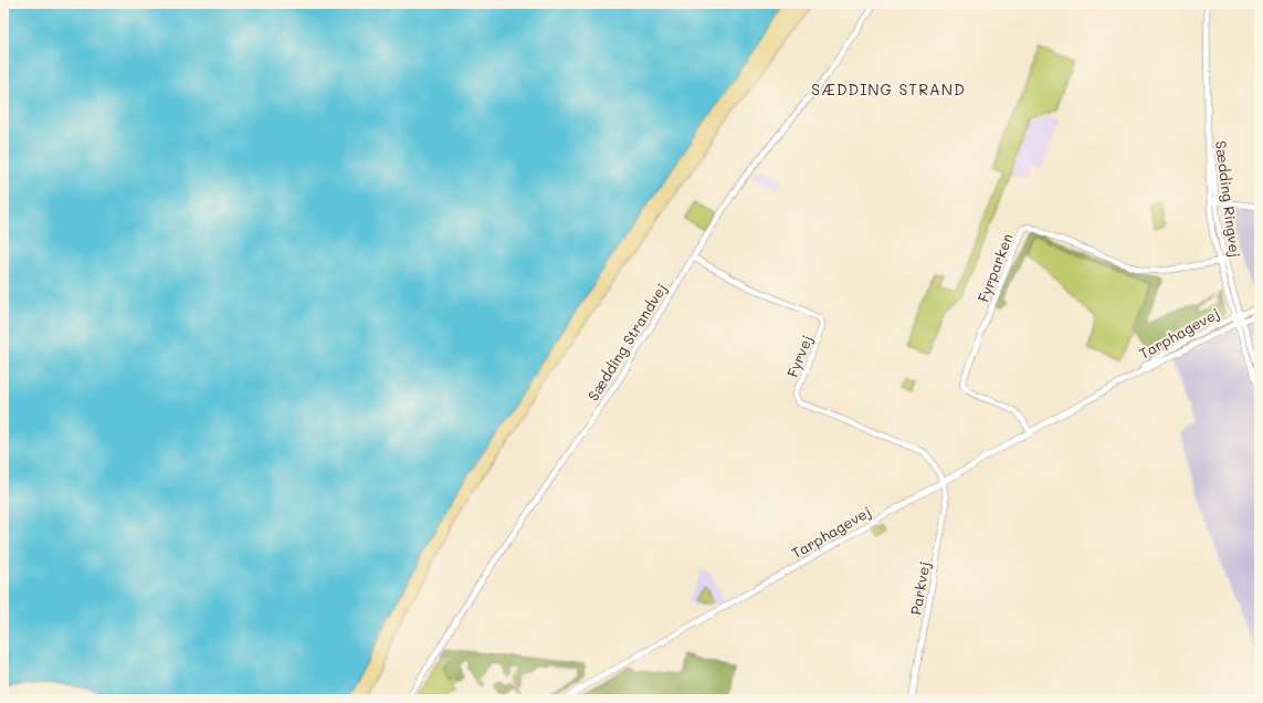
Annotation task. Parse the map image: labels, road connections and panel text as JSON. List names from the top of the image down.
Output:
{
  "streets": {
    "street": [
      "Sædding Ringvej",
      "Fyrparken",
      "Tarphagevej",
      "Sædding Strandvej",
      "Fyrvej",
      "Parkvej"
    ]
  },
  "crossings": [
    ["Sædding Ringvej", "Fyrparken"],
    ["Sædding Ringvej", "Tarphagevej"],
    ["Fyrparken", "Tarphagevej"],
    ["Tarphagevej", "Fyrvej"],
    ["Tarphagevej", "Parkvej"],
    ["Sædding Strandvej", "Fyrvej"],
    ["Fyrvej", "Parkvej"]
  ],
  "districts": ["SÆDDING STRAND"]
}
